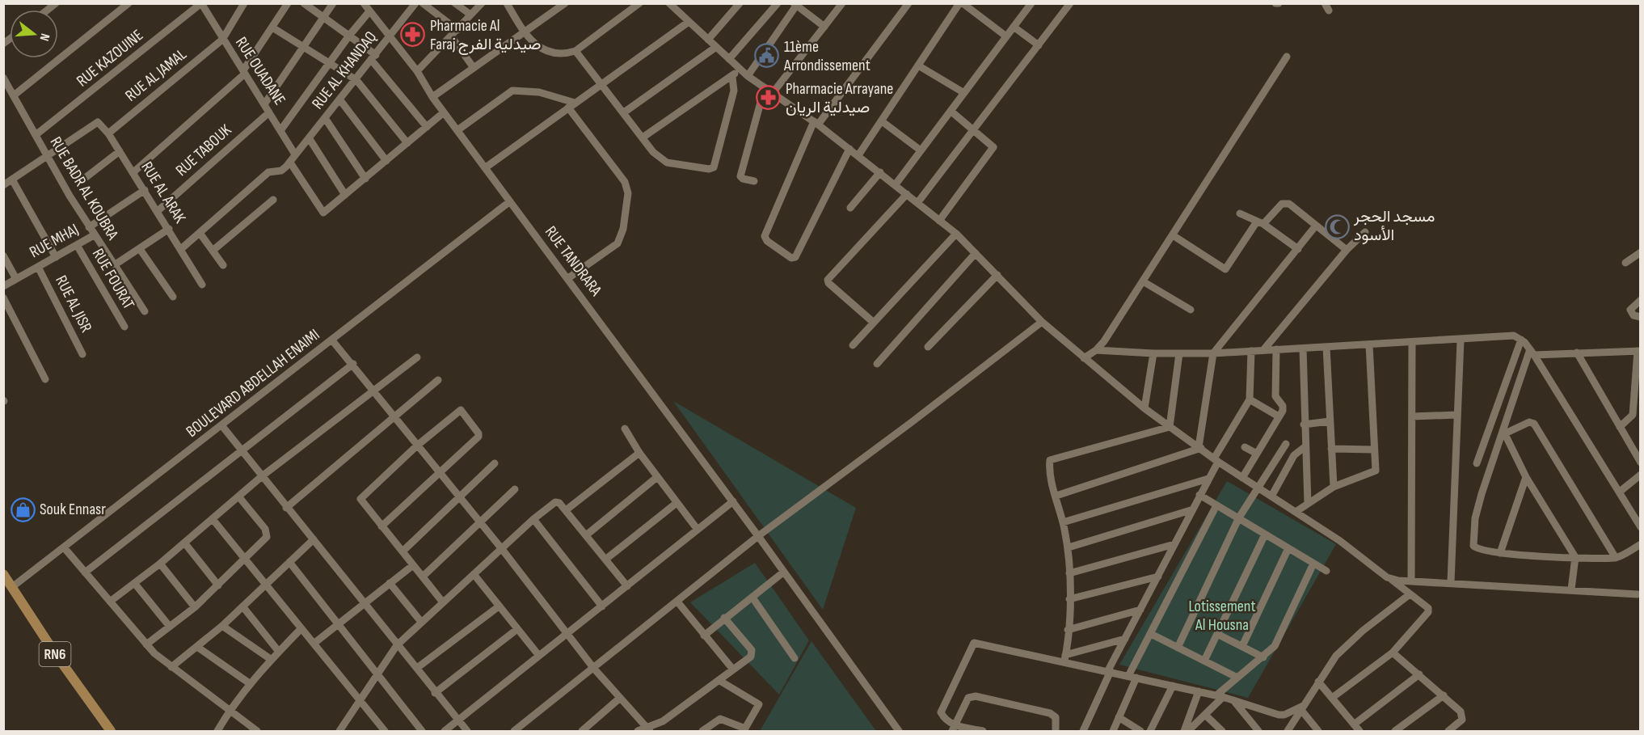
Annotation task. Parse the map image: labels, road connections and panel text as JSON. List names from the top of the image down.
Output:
{
  "streets": {
    "main road": ["RN6"],
    "street": [
      "RUE KAZOUINE",
      "RUE AL KHANDAQ",
      "RUE OUADANE",
      "RUE AL JAMAL",
      "RUE TABOUK",
      "RUE BADR AL KOUBRA",
      "RUE AL ARAK",
      "RUE MHAJ",
      "RUE TANDRARA",
      "RUE FOURAT",
      "RUE AL JISR",
      "BOULEVARD ABDELLAH ENAIMI"
    ]
  },
  "crossings": [
    ["RUE KAZOUINE", "RUE OUADANE"],
    ["RUE KAZOUINE", "RUE BADR AL KOUBRA"],
    ["RUE AL KHANDAQ", "RUE OUADANE"],
    ["RUE AL KHANDAQ", "RUE TANDRARA"],
    ["RUE OUADANE", "RUE AL JAMAL"],
    ["RUE OUADANE", "RUE TABOUK"],
    ["RUE AL JAMAL", "RUE AL ARAK"],
    ["RUE TABOUK", "RUE AL ARAK"],
    ["RUE BADR AL KOUBRA", "RUE AL ARAK"],
    ["RUE BADR AL KOUBRA", "RUE MHAJ"],
    ["RUE MHAJ", "RUE FOURAT"],
    ["RUE MHAJ", "RUE AL JISR"],
    ["RUE TANDRARA", "BOULEVARD ABDELLAH ENAIMI"],
    ["BOULEVARD ABDELLAH ENAIMI", "RN6"]
  ],
  "parks": ["Lotissement Al Housna"],
  "places": {
    "pharmacy": ["Pharmacie Al Faraj صيدلية الفرج", "Pharmacie Arrayane صيدلية الريان"],
    "public building": ["11ème Arrondissement"],
    "mosque": ["مسجد الحجر الأسود"],
    "shop": ["Souk Ennasr"]
  },
  "north": "right"
}
